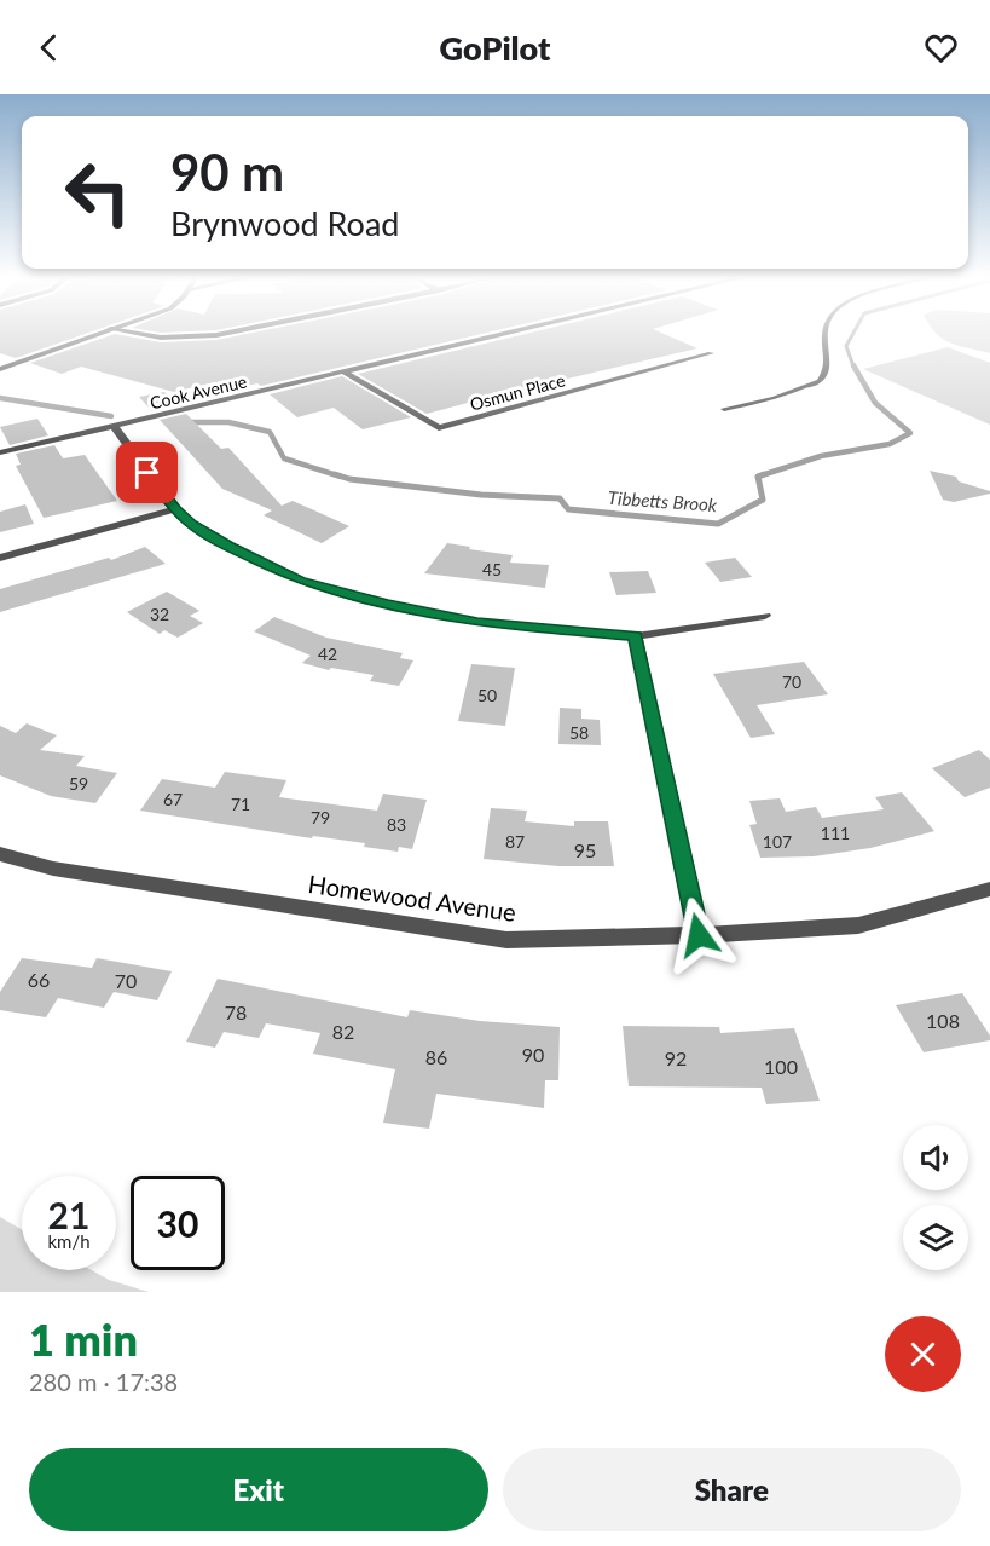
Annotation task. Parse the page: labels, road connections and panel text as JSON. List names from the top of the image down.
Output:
{
  "streets": {
    "street": ["Cook Avenue", "Osmun Place", "Homewood Avenue"]
  },
  "crossings": [
    ["Cook Avenue", "Osmun Place"]
  ],
  "water": ["Tibbetts Brook"],
  "house_numbers": [
    "45",
    "32",
    "42",
    "70",
    "50",
    "58",
    "59",
    "67",
    "71",
    "79",
    "83",
    "111",
    "87",
    "107",
    "95",
    "66",
    "70",
    "78",
    "108",
    "82",
    "90",
    "86",
    "92",
    "100"
  ],
  "page": {
    "header": "GoPilot",
    "turn": ["90 m", "Brynwood Road"],
    "speed": "21 km/h",
    "limit": "30",
    "heading": ["1 min", "280 m · 17:38"],
    "buttons": ["Exit", "Share"]
  }
}
